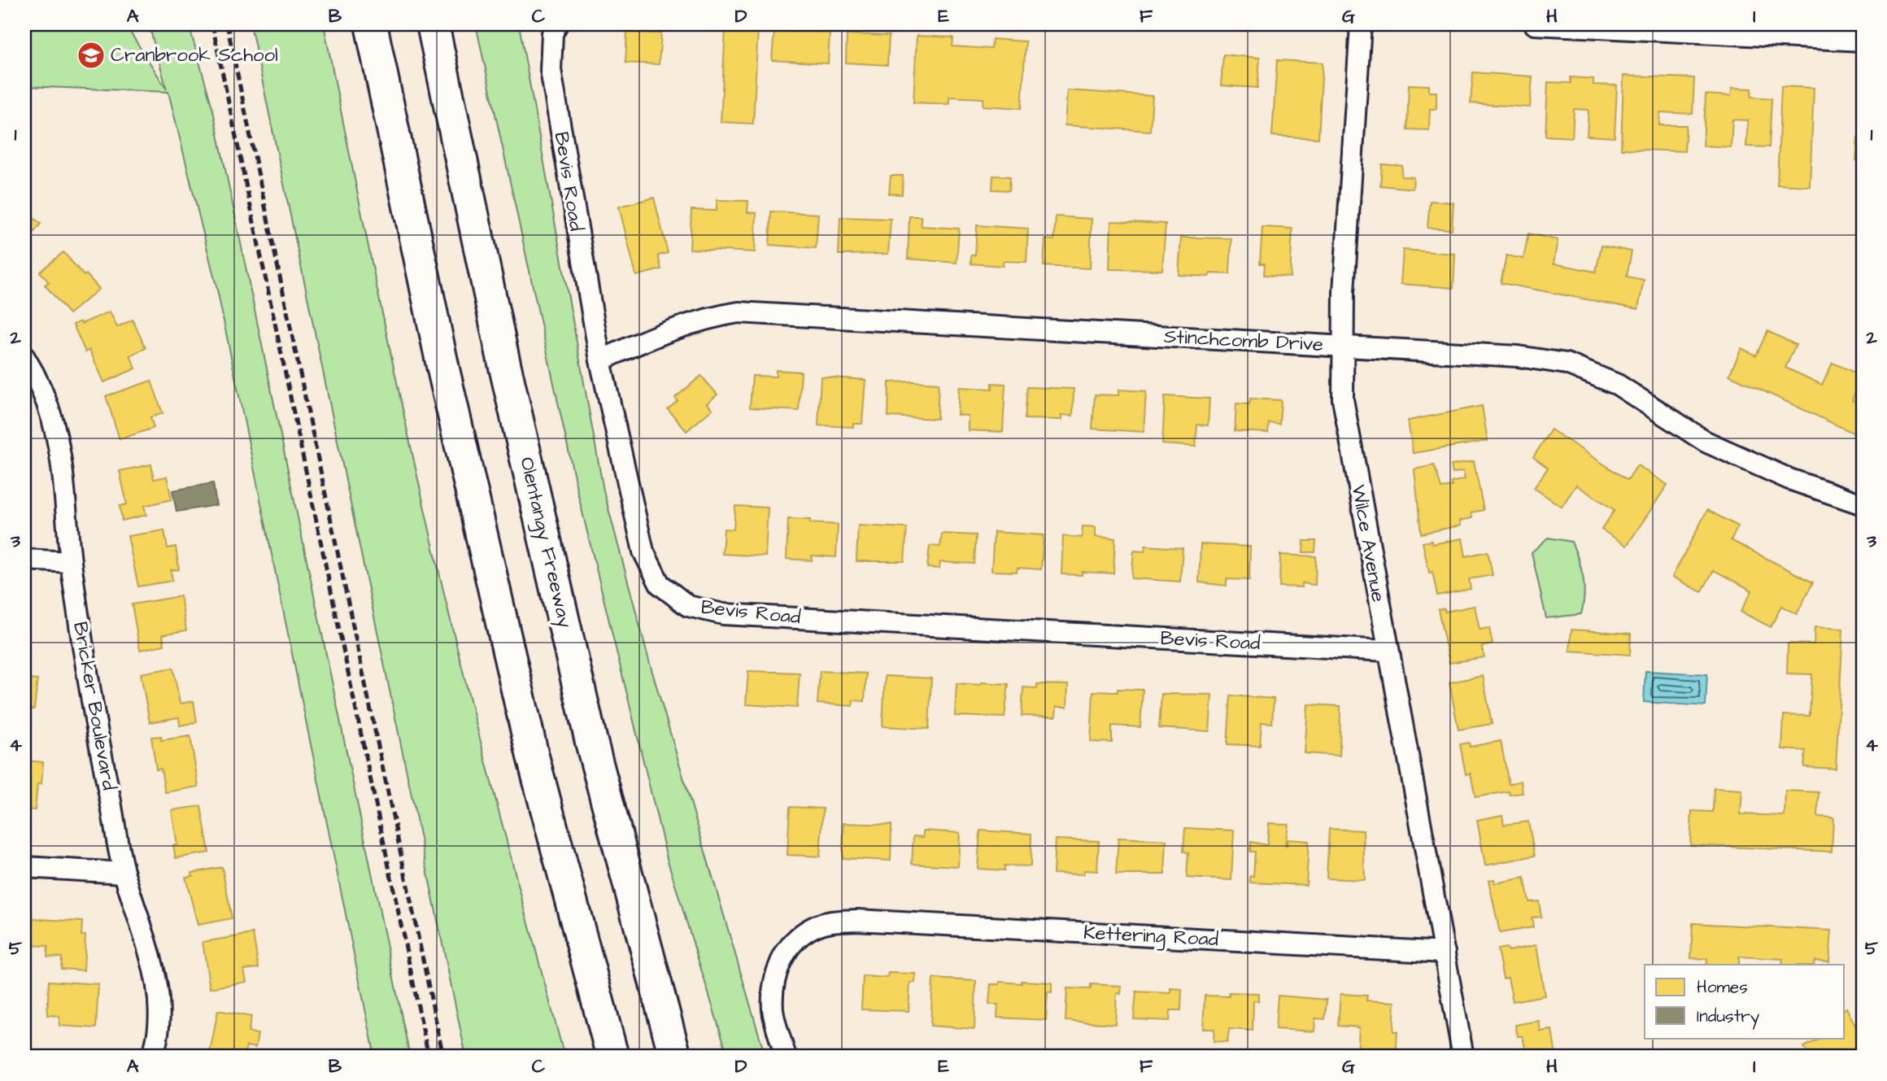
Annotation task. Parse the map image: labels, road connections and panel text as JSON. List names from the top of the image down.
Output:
{
  "streets": {
    "highway": ["Olentangy Freeway"],
    "street": [
      "Bevis Road",
      "Stinchcomb Drive",
      "Wilce Avenue",
      "Bricker Boulevard",
      "Kettering Road"
    ]
  },
  "crossings": [
    ["Bevis Road", "Stinchcomb Drive"],
    ["Bevis Road", "Wilce Avenue"],
    ["Stinchcomb Drive", "Wilce Avenue"],
    ["Wilce Avenue", "Kettering Road"]
  ],
  "places": {
    "school or university": ["Cranbrook School"]
  },
  "legend": ["Homes", "Industry"],
  "grid": {
    "columns": [
      "A",
      "B",
      "C",
      "D",
      "E",
      "F",
      "G",
      "H",
      "I"
    ],
    "rows": [
      "1",
      "2",
      "3",
      "4",
      "5"
    ]
  }
}
